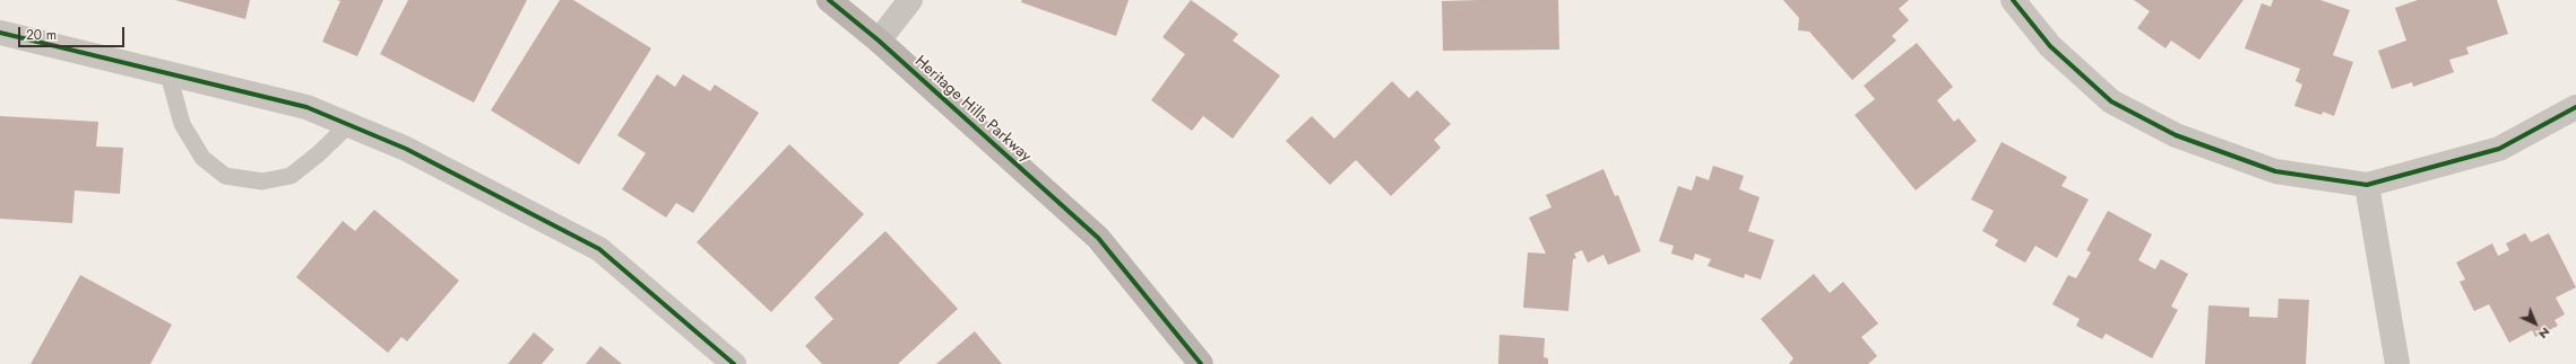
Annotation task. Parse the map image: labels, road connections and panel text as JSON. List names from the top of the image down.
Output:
{
  "streets": {
    "street": ["Heritage Hills Parkway"]
  },
  "scale_bar": "20 m",
  "north": "bottom right"
}
